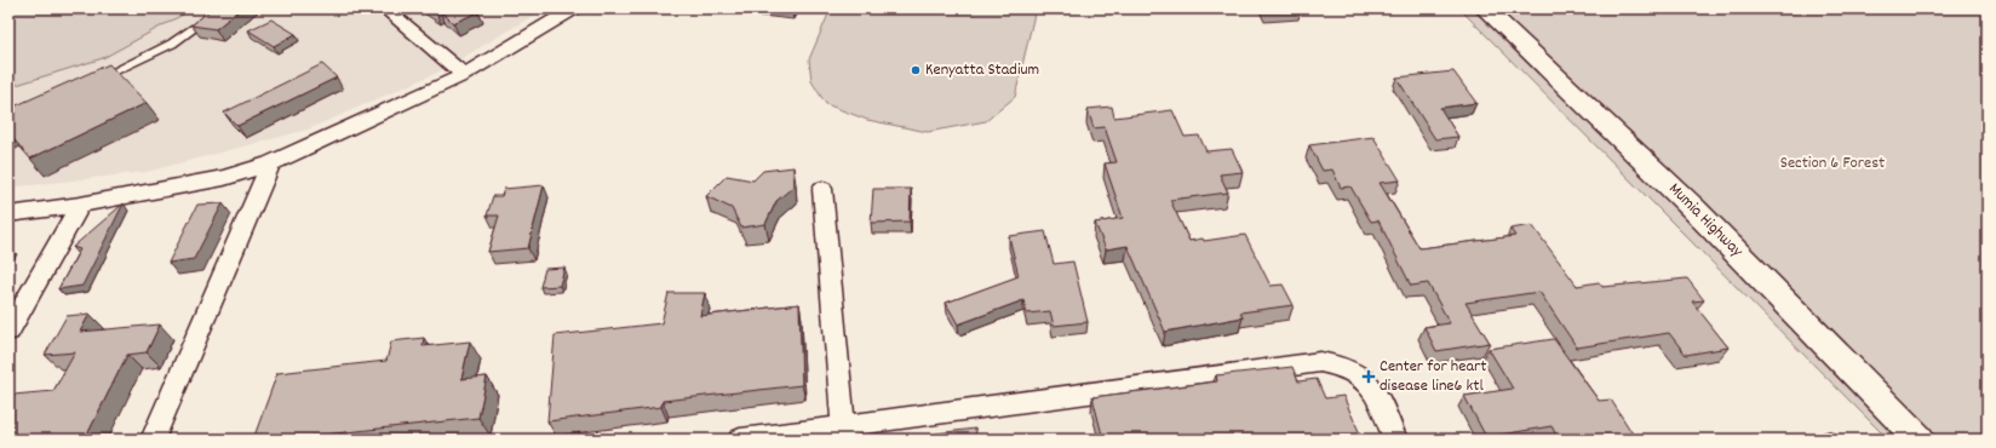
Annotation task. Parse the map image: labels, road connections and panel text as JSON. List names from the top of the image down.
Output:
{
  "streets": {
    "highway": ["Mumia Highway"]
  },
  "parks": ["Section 6 Forest"],
  "places": {
    "other": ["Kenyatta Stadium"],
    "health": ["Center for heart disease line6 ktl"]
  }
}
